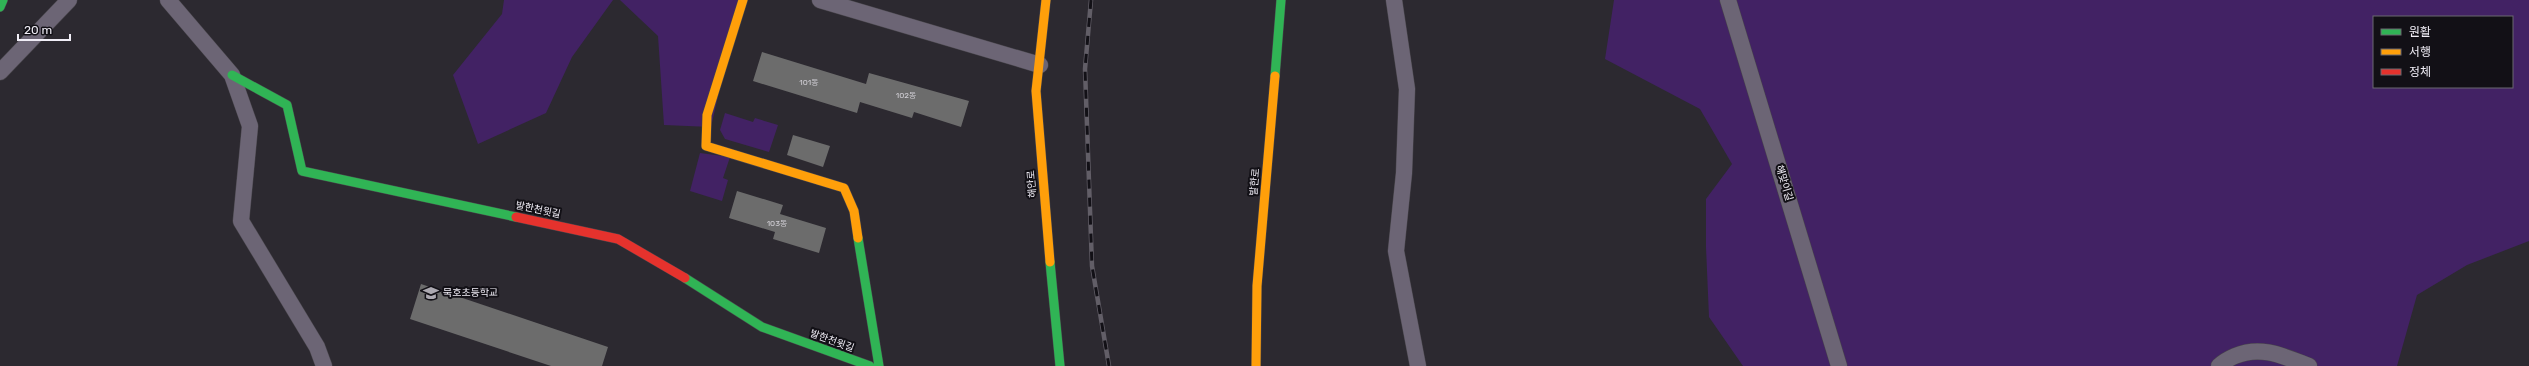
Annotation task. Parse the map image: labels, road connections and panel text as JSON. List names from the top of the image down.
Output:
{
  "streets": {
    "street": [
      "발한로",
      "해맞이길",
      "해안로",
      "발한천윗길"
    ]
  },
  "places": {
    "school or university": ["묵호초등학교"]
  },
  "house_numbers": ["101동", "102동", "103동"],
  "legend": ["원활", "서행", "정체"],
  "scale_bar": "20 m"
}
